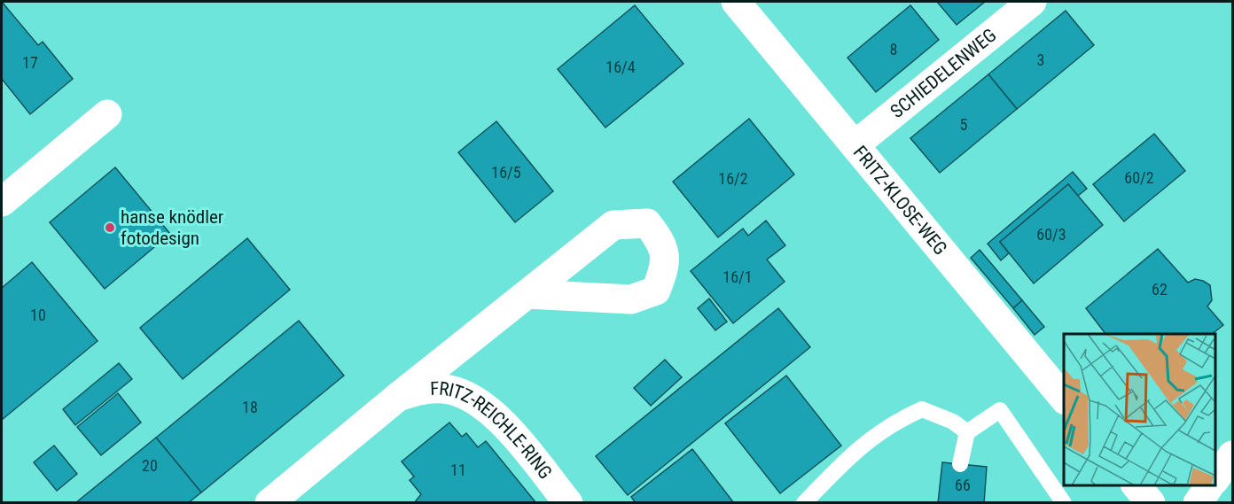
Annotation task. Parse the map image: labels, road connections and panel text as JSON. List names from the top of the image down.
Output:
{
  "streets": {
    "street": ["SCHIEDELENWEG", "FRITZ-KLOSE-WEG", "FRITZ-REICHLE-RING"]
  },
  "crossings": [
    ["SCHIEDELENWEG", "FRITZ-KLOSE-WEG"]
  ],
  "places": ["hanse knödler fotodesign"],
  "house_numbers": [
    "8",
    "3",
    "17",
    "16/4",
    "5",
    "16/5",
    "60/2",
    "16/2",
    "60/3",
    "16/1",
    "62",
    "10",
    "18",
    "20",
    "11",
    "66"
  ]
}
